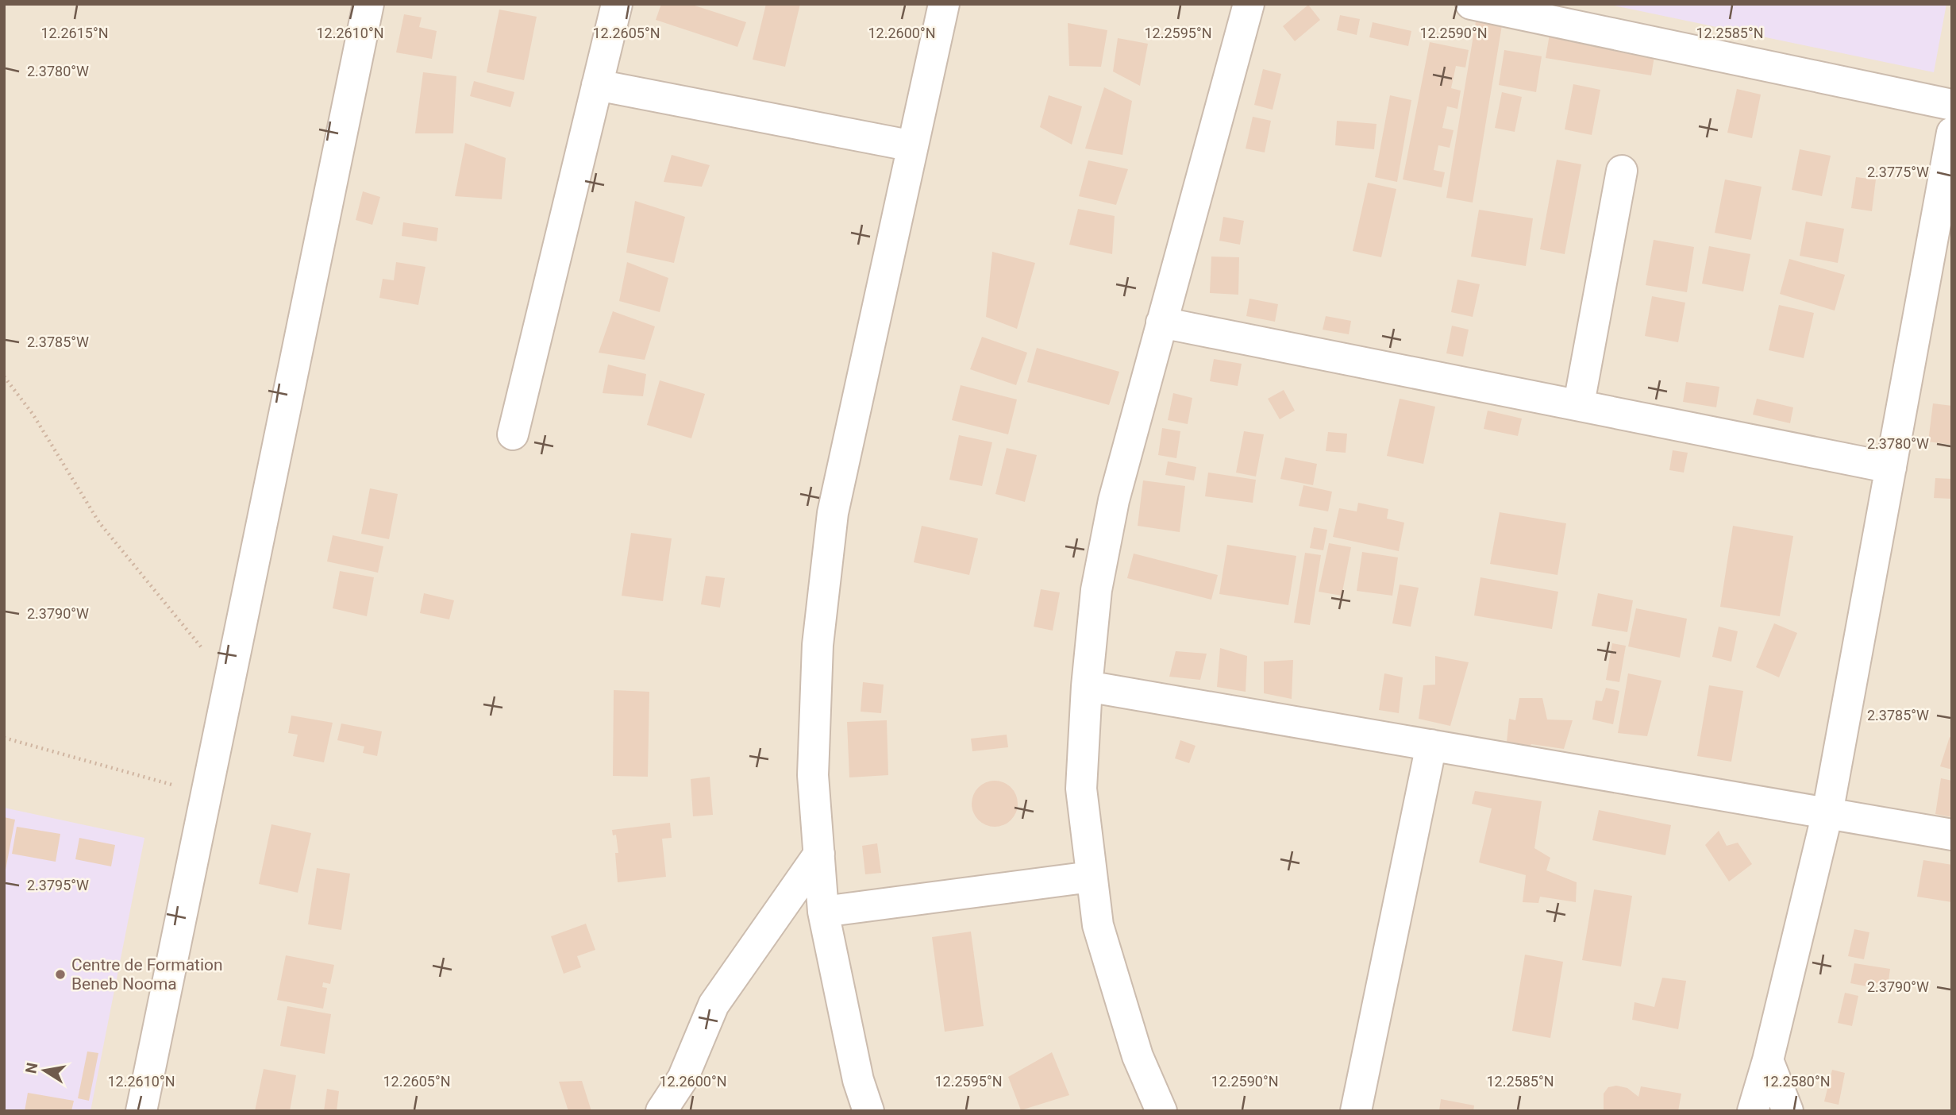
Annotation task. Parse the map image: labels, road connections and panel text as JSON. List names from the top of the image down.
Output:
{
  "places": ["Centre de Formation Beneb Nooma"],
  "north": "left",
  "coordinates": [
    "12.2615°N",
    "12.2610°N",
    "12.2605°N",
    "12.2600°N",
    "12.2595°N",
    "12.2590°N",
    "12.2585°N",
    "2.3780°W",
    "2.3775°W",
    "2.3785°W",
    "2.3790°W",
    "2.3795°W",
    "12.2580°N"
  ]
}
